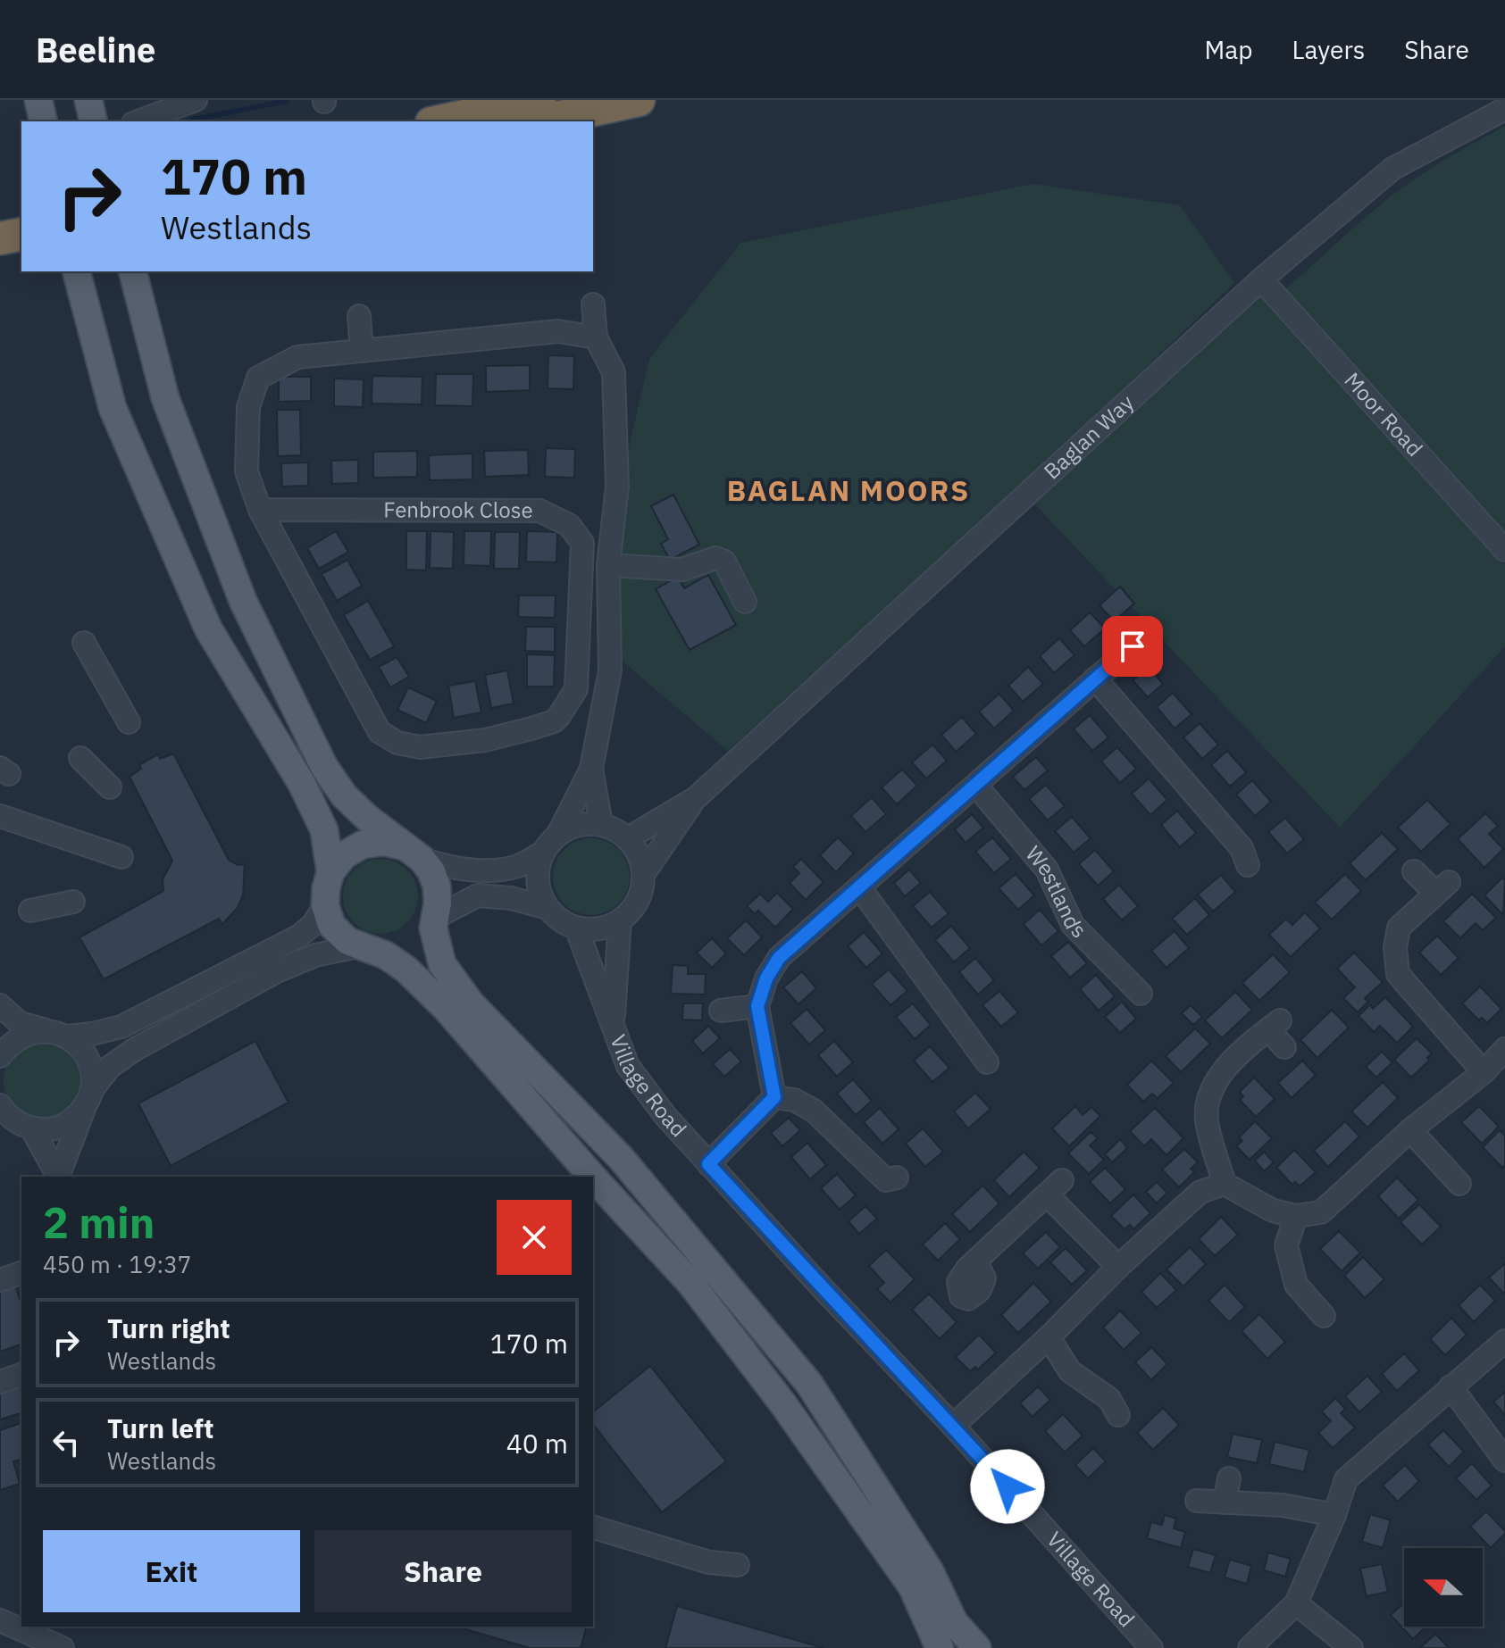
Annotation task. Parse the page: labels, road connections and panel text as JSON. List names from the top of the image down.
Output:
{
  "streets": {
    "street": [
      "Moor Road",
      "Baglan Way",
      "Fenbrook Close",
      "Westlands",
      "Village Road"
    ]
  },
  "crossings": [
    ["Moor Road", "Baglan Way"],
    ["Baglan Way", "Village Road"]
  ],
  "districts": ["BAGLAN MOORS"],
  "north": "left",
  "page": {
    "header": "Beeline",
    "nav": ["Map", "Layers", "Share"],
    "turn": ["170 m", "Westlands"],
    "heading": ["2 min", "450 m · 19:37"],
    "list": [
      {
        "name": "Turn right",
        "note": "Westlands",
        "value": "170 m"
      },
      {
        "name": "Turn left",
        "note": "Westlands",
        "value": "40 m"
      }
    ],
    "buttons": ["Exit", "Share"]
  }
}
